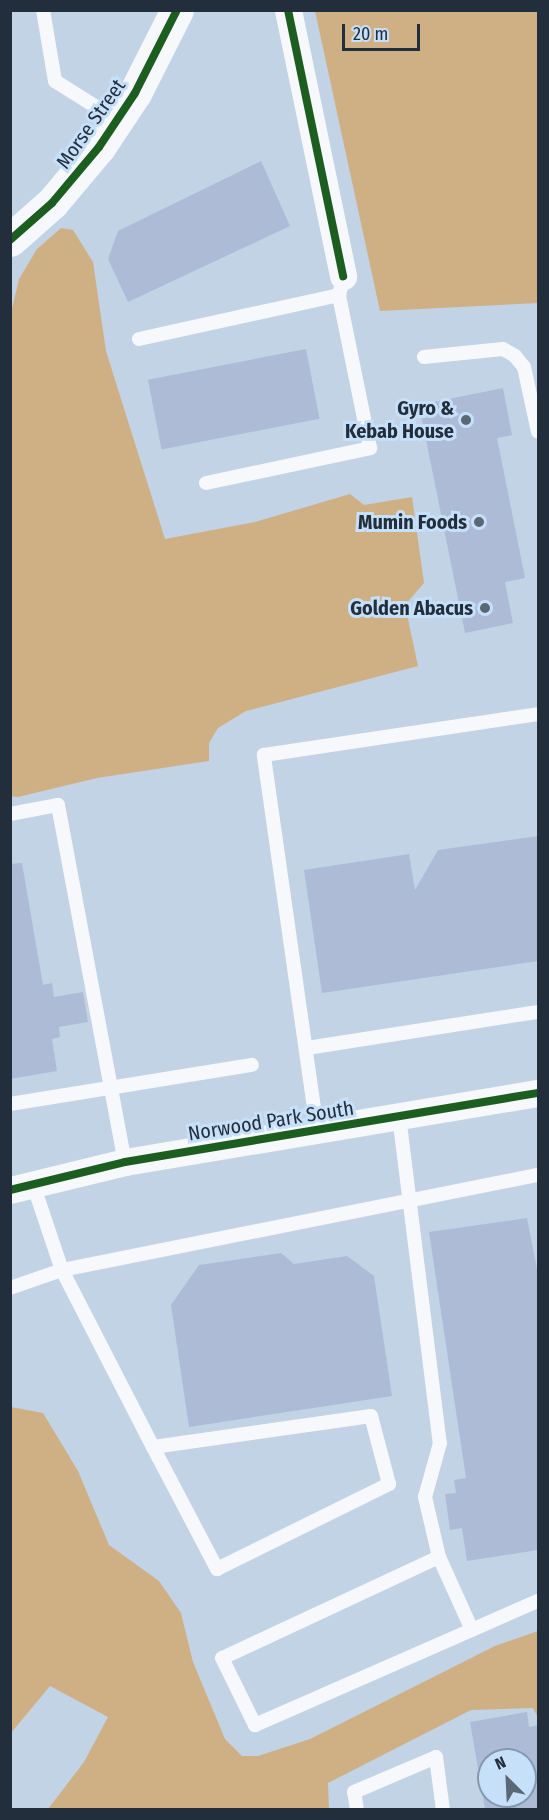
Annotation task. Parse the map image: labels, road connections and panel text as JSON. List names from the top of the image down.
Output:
{
  "streets": {
    "street": ["Morse Street", "Norwood Park South"]
  },
  "places": ["Gyro & Kebab House", "Mumin Foods", "Golden Abacus"],
  "scale_bar": "20 m",
  "north": "top left"
}
